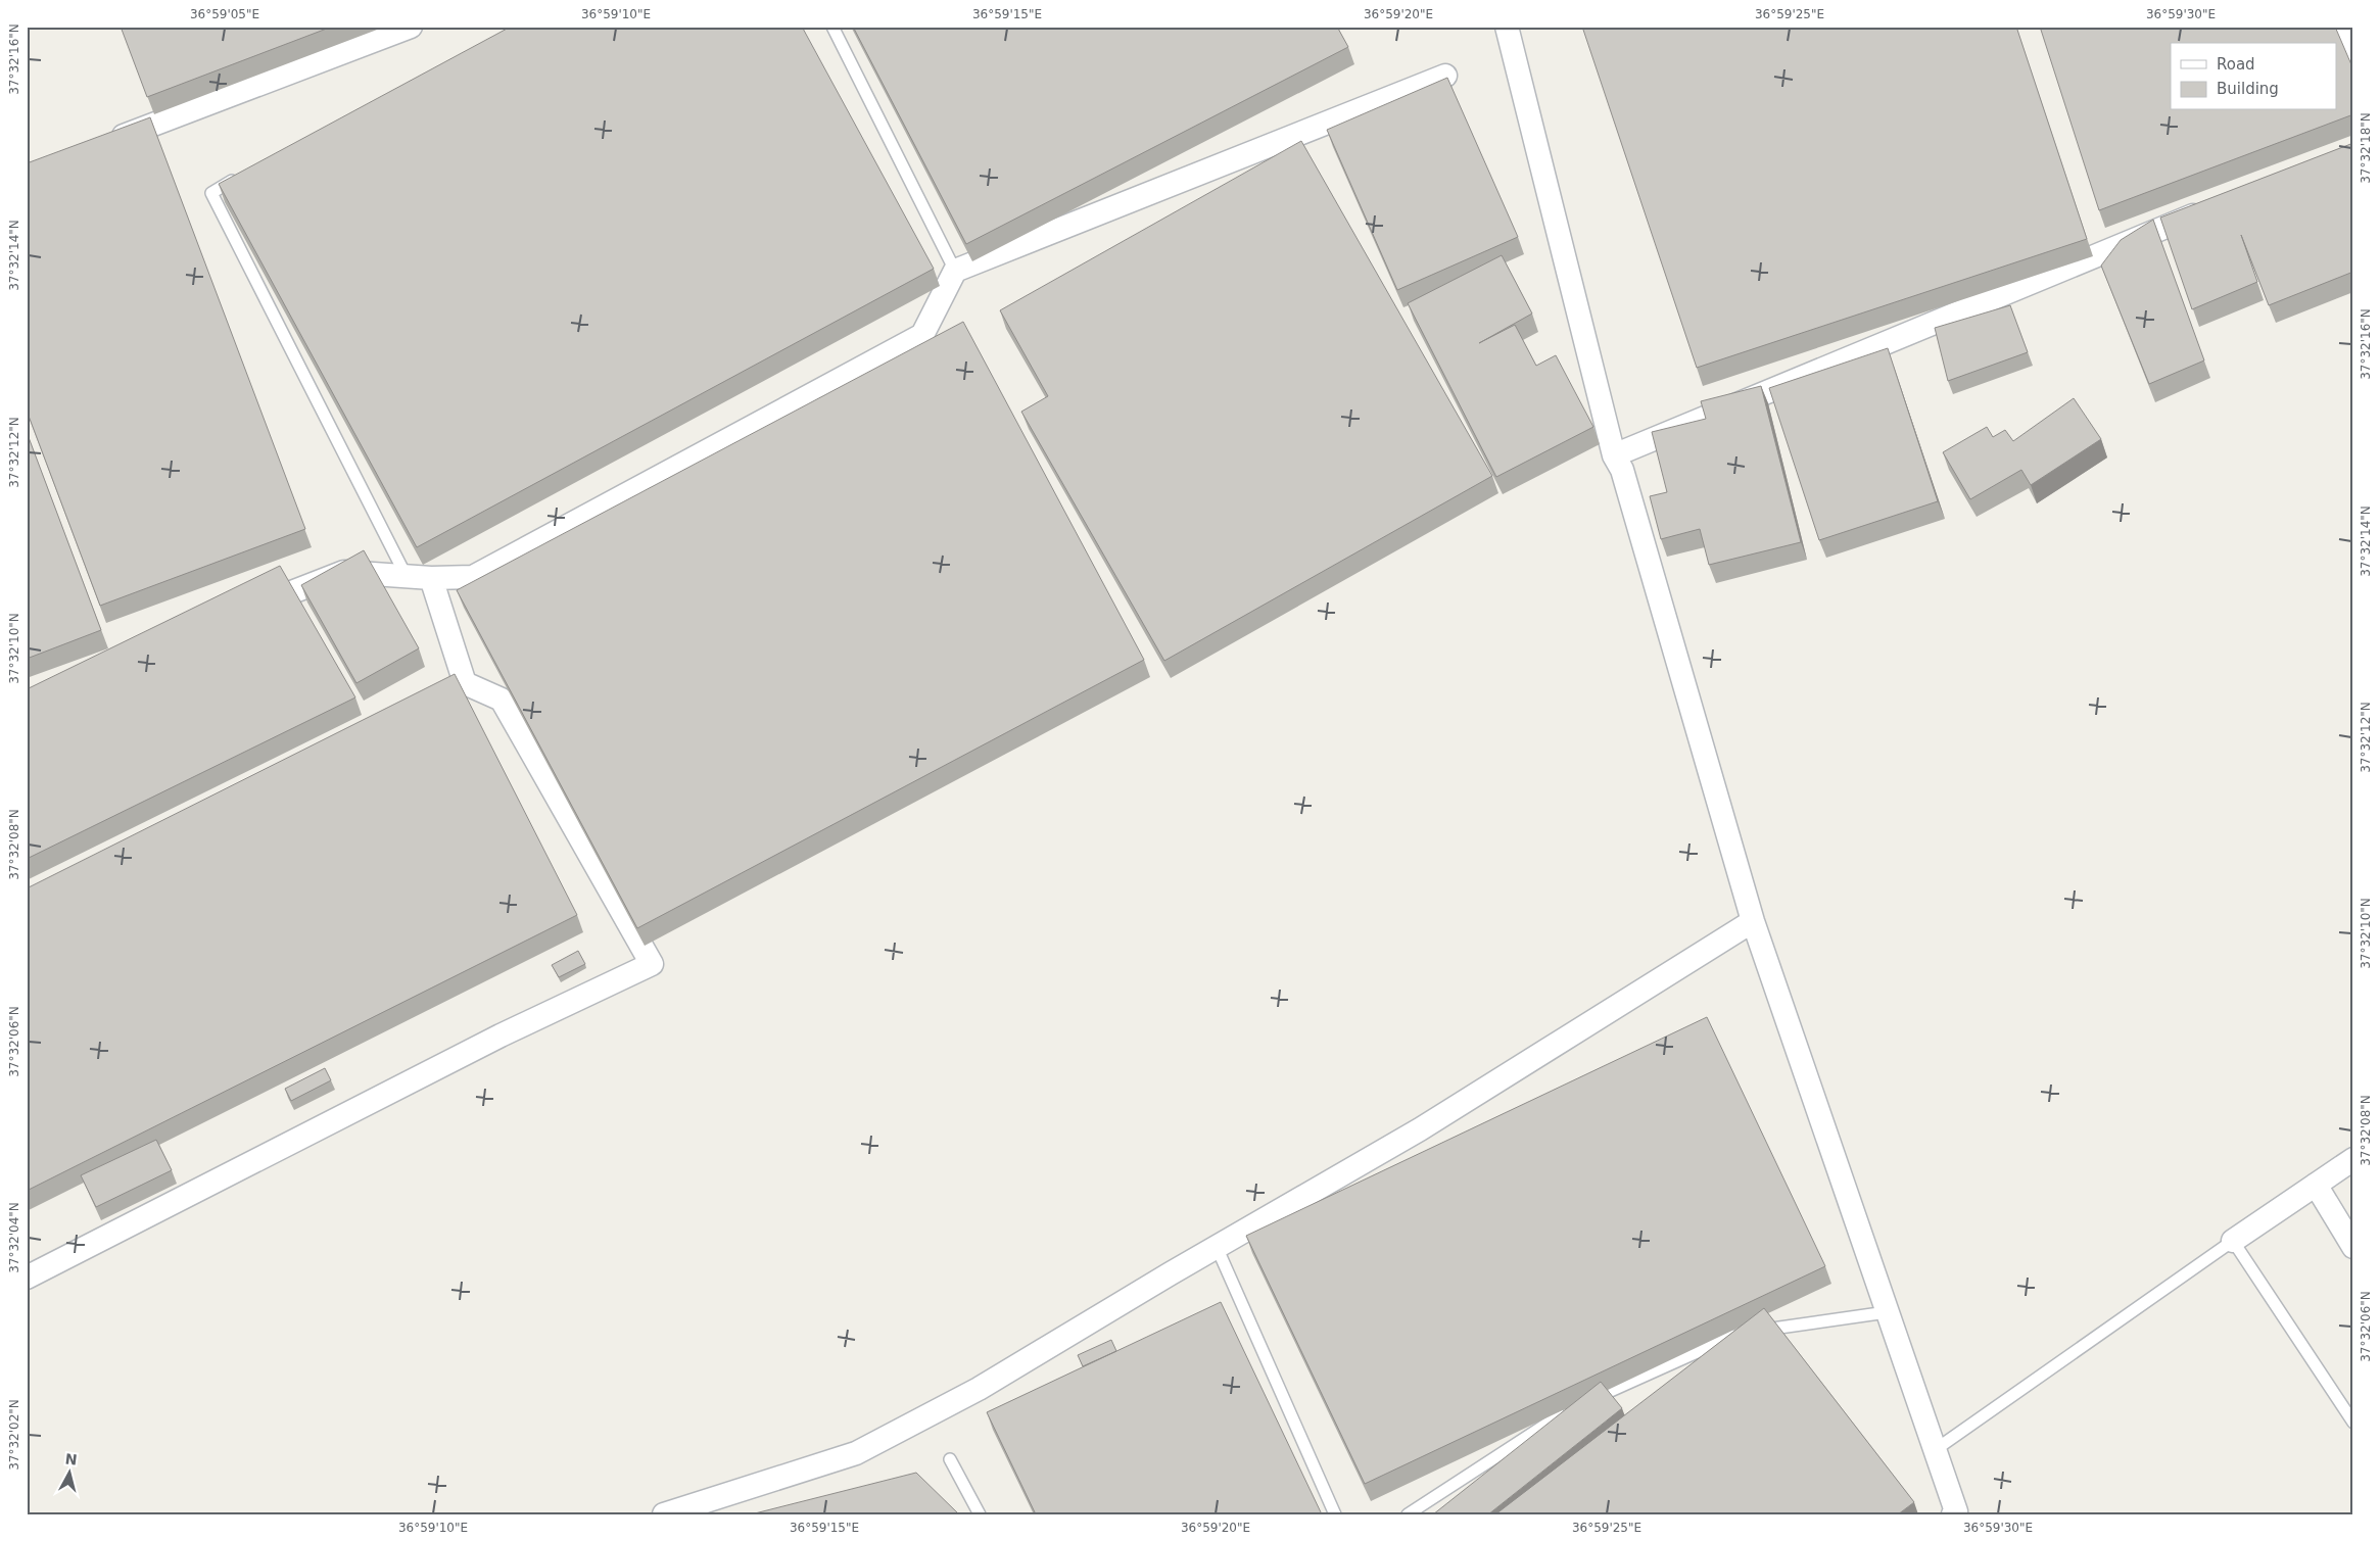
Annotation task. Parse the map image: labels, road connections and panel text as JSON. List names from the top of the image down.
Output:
{
  "legend": ["Road", "Building"],
  "north": "top",
  "coordinates": [
    "36°59'05\"E",
    "36°59'10\"E",
    "36°59'15\"E",
    "36°59'20\"E",
    "36°59'25\"E",
    "36°59'30\"E",
    "37°32'16\"N",
    "37°32'18\"N",
    "37°32'14\"N",
    "37°32'12\"N",
    "37°32'10\"N",
    "37°32'08\"N",
    "37°32'06\"N",
    "37°32'04\"N",
    "37°32'02\"N"
  ]
}
